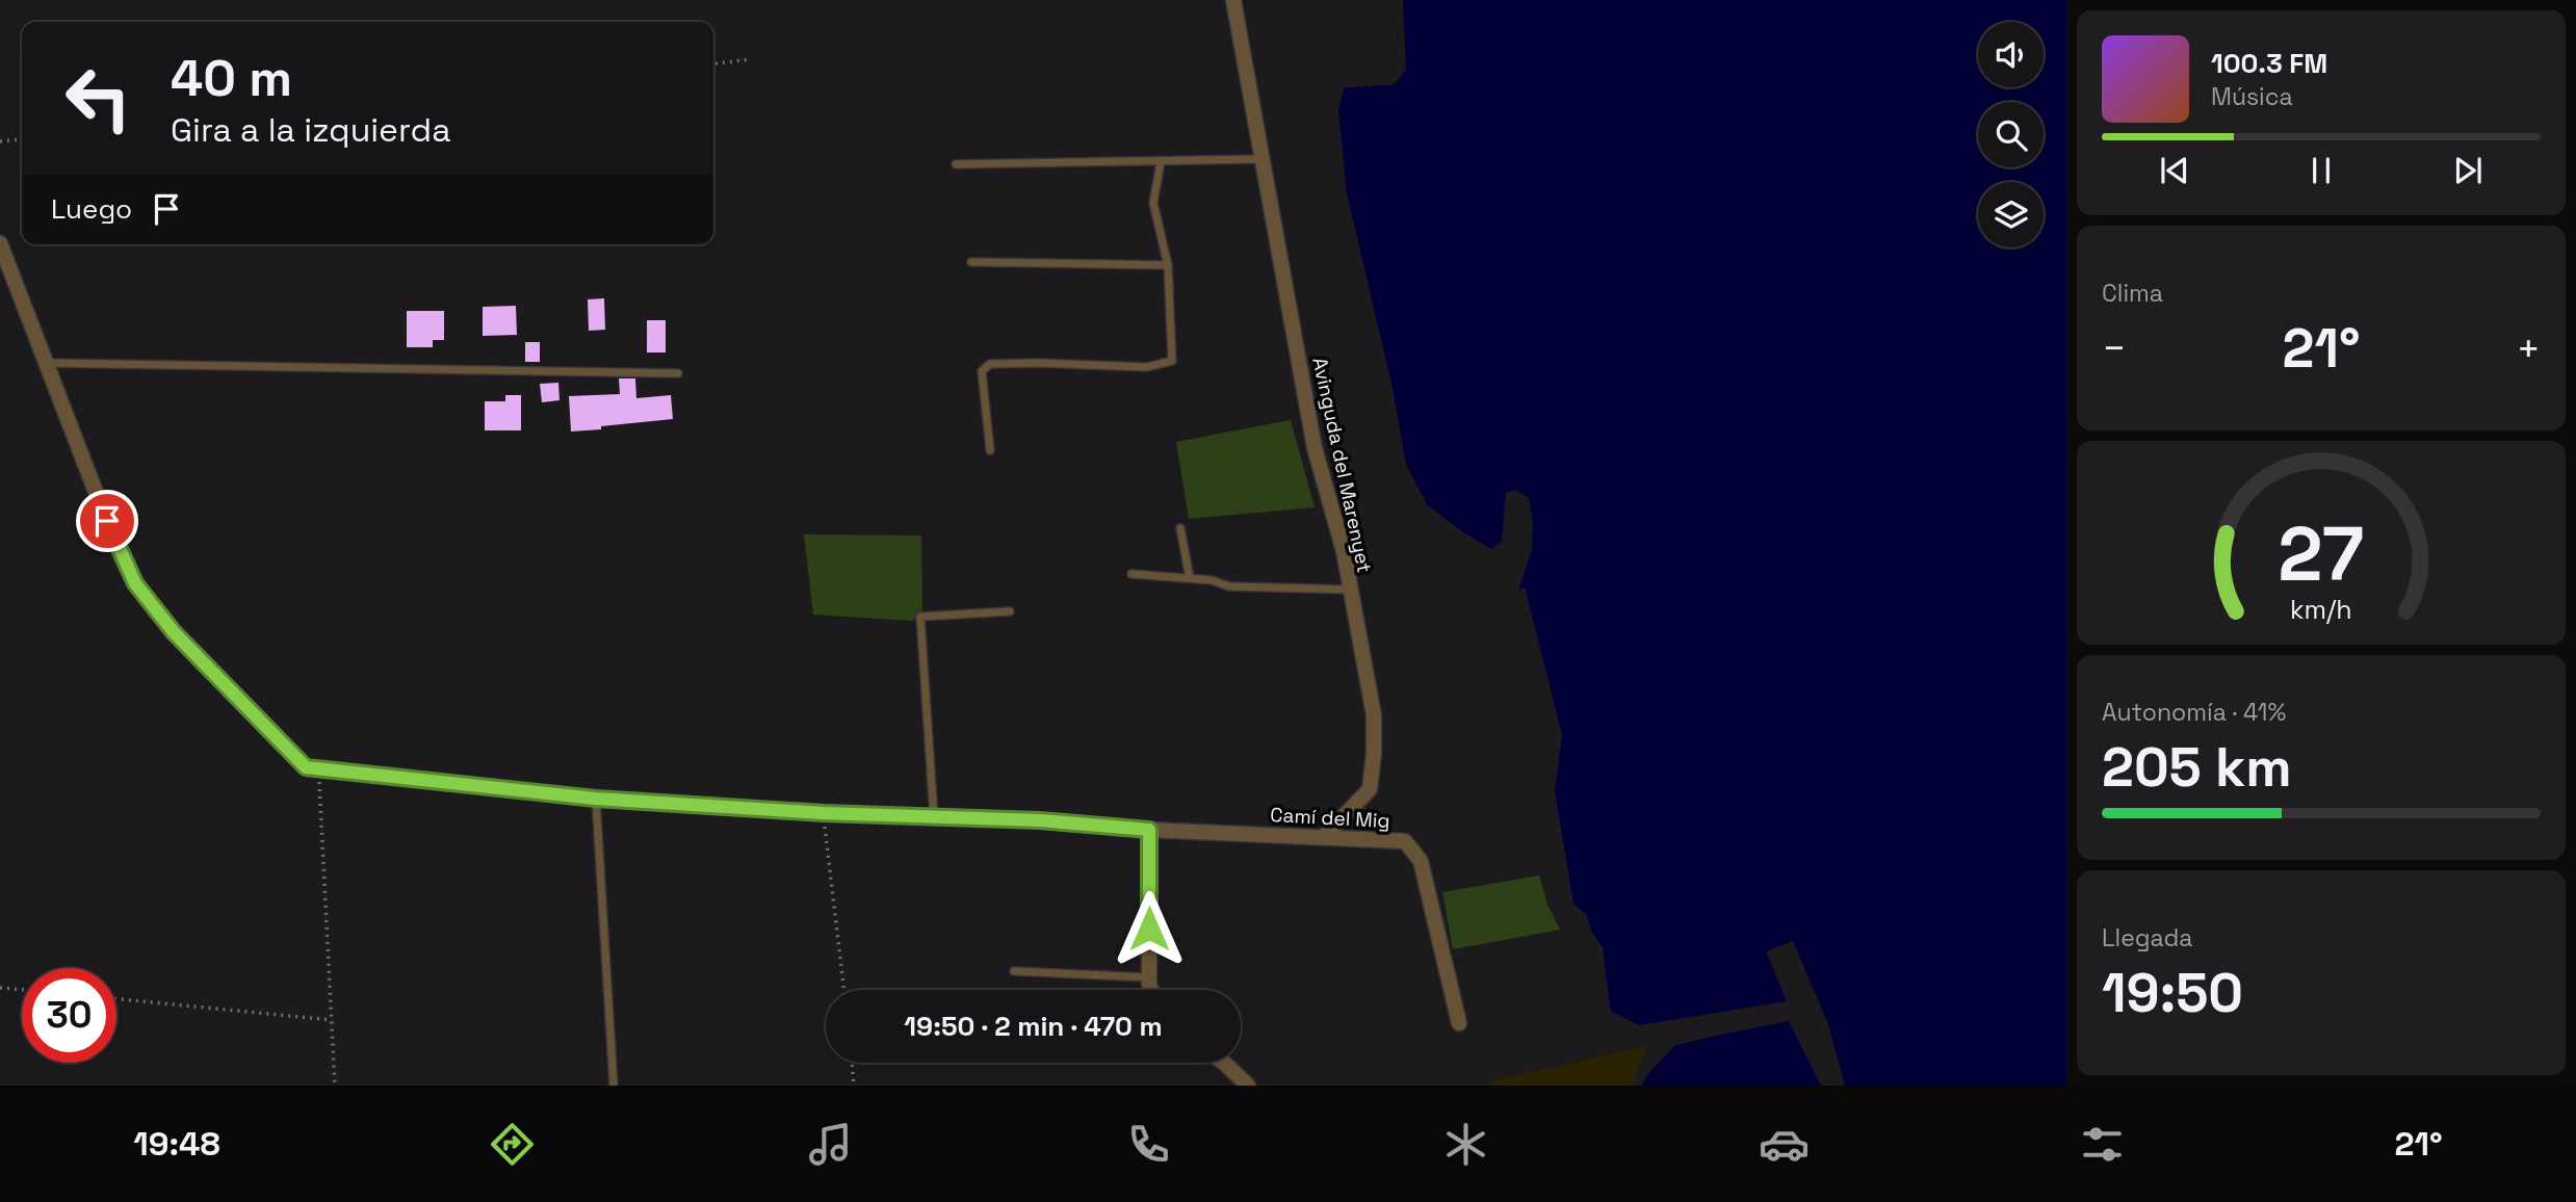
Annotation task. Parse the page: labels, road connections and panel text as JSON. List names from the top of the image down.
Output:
{
  "streets": {
    "street": ["Avinguda del Marenyet", "Camí del Mig"]
  },
  "crossings": [
    ["Avinguda del Marenyet", "Camí del Mig"]
  ],
  "page": {
    "turn": ["40 m", "Gira a la izquierda"],
    "song": ["100.3 FM", "Música"],
    "then": "Luego",
    "tile": [
      "Clima",
      ["Autonomía · 41%", "205 km"],
      ["Llegada", "19:50"]
    ],
    "heat": ["−", "21°", "+"],
    "limit": "30",
    "trip": "19:50 · 2 min · 470 m",
    "tabs": ["19:48", "21°"],
    "gauge": ["27", "km/h"]
  }
}
